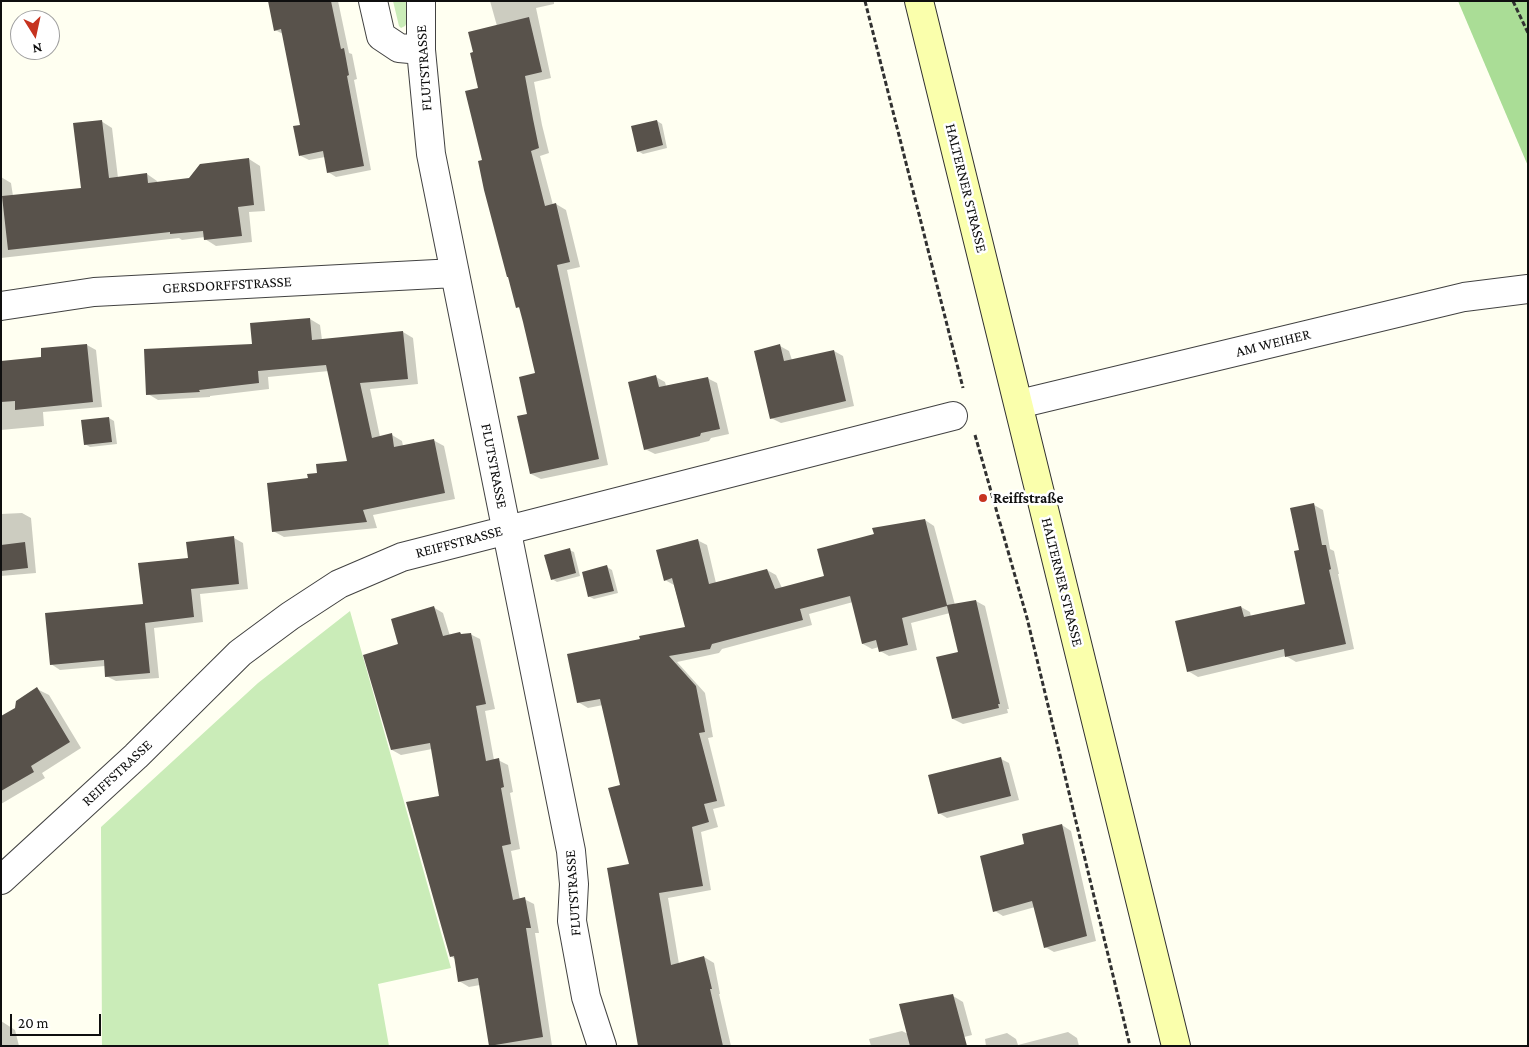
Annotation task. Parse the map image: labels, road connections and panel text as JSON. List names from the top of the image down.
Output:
{
  "streets": {
    "main road": ["HALTERNER STRASSE"],
    "street": [
      "FLUTSTRASSE",
      "GERSDORFFSTRASSE",
      "AM WEIHER",
      "REIFFSTRASSE"
    ]
  },
  "crossings": [
    ["FLUTSTRASSE", "GERSDORFFSTRASSE"],
    ["FLUTSTRASSE", "REIFFSTRASSE"],
    ["HALTERNER STRASSE", "AM WEIHER"]
  ],
  "places": ["Reiffstraße"],
  "scale_bar": "20 m",
  "north": "bottom"
}
